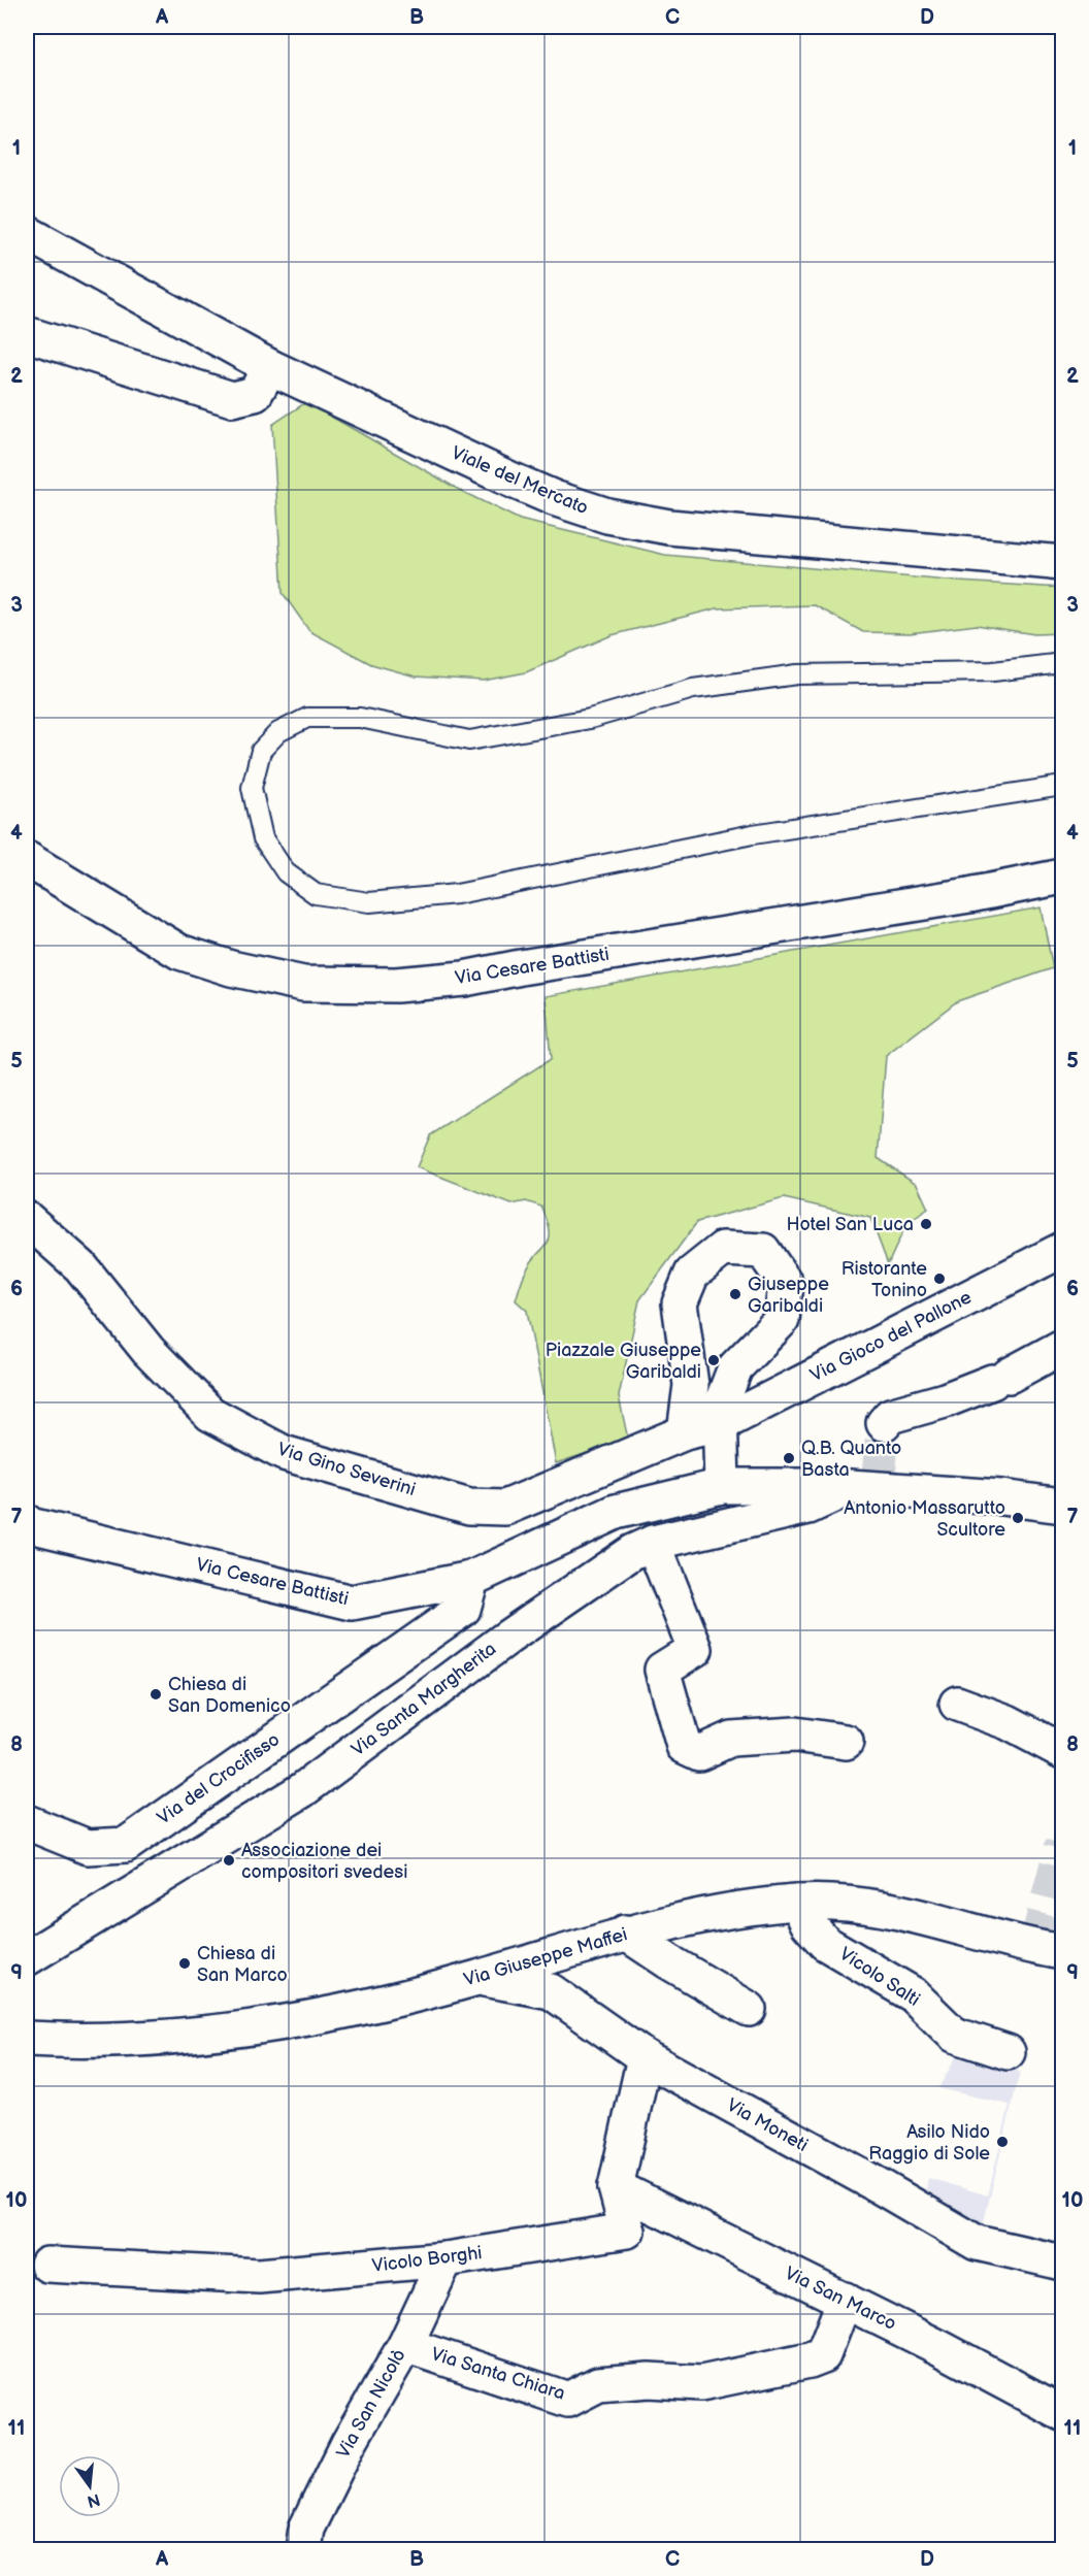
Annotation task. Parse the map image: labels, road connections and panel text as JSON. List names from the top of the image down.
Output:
{
  "streets": {
    "street": [
      "Viale del Mercato",
      "Via Cesare Battisti",
      "Via Gioco del Pallone",
      "Via Gino Severini",
      "Via Santa Margherita",
      "Via del Crocifisso",
      "Via Giuseppe Maffei",
      "Vicolo Salti",
      "Via Moneti",
      "Vicolo Borghi",
      "Via San Marco",
      "Via Santa Chiara",
      "Via San Nicolò"
    ]
  },
  "crossings": [
    ["Via Cesare Battisti", "Via Santa Margherita"],
    ["Via Cesare Battisti", "Via del Crocifisso"],
    ["Via Giuseppe Maffei", "Vicolo Salti"],
    ["Via Giuseppe Maffei", "Via Moneti"],
    ["Via Moneti", "Vicolo Borghi"],
    ["Vicolo Borghi", "Via San Marco"],
    ["Vicolo Borghi", "Via San Nicolò"],
    ["Via San Marco", "Via Santa Chiara"],
    ["Via Santa Chiara", "Via San Nicolò"]
  ],
  "places": [
    "Hotel San Luca",
    "Ristorante Tonino",
    "Giuseppe Garibaldi",
    "Piazzale Giuseppe Garibaldi",
    "Q.B. Quanto Basta",
    "Antonio Massarutto Scultore",
    "Chiesa di San Domenico",
    "Associazione dei compositori svedesi",
    "Chiesa di San Marco",
    "Asilo Nido Raggio di Sole"
  ],
  "north": "bottom",
  "grid": {
    "columns": [
      "A",
      "B",
      "C",
      "D"
    ],
    "rows": [
      "1",
      "2",
      "3",
      "4",
      "5",
      "6",
      "7",
      "8",
      "9",
      "10",
      "11"
    ]
  }
}
